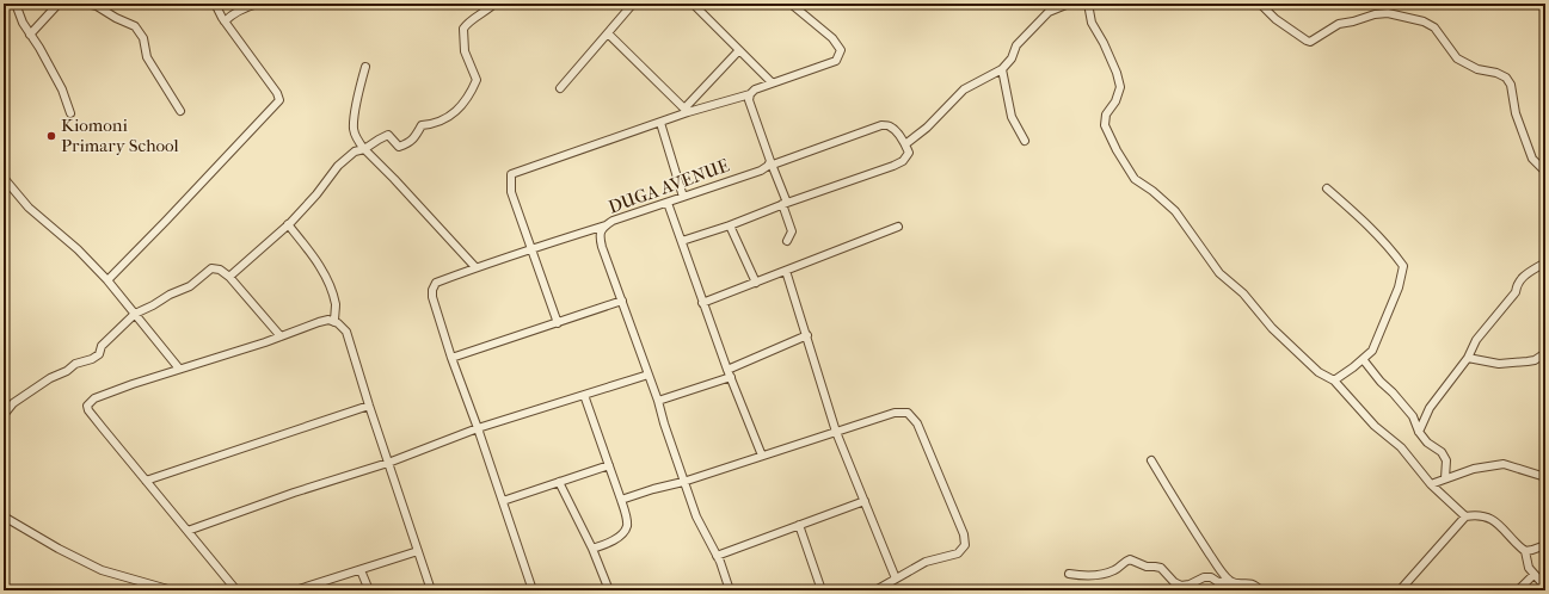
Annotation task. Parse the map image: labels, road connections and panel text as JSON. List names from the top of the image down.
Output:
{
  "streets": {
    "street": ["DUGA AVENUE"]
  },
  "places": ["Kiomoni Primary School"]
}
